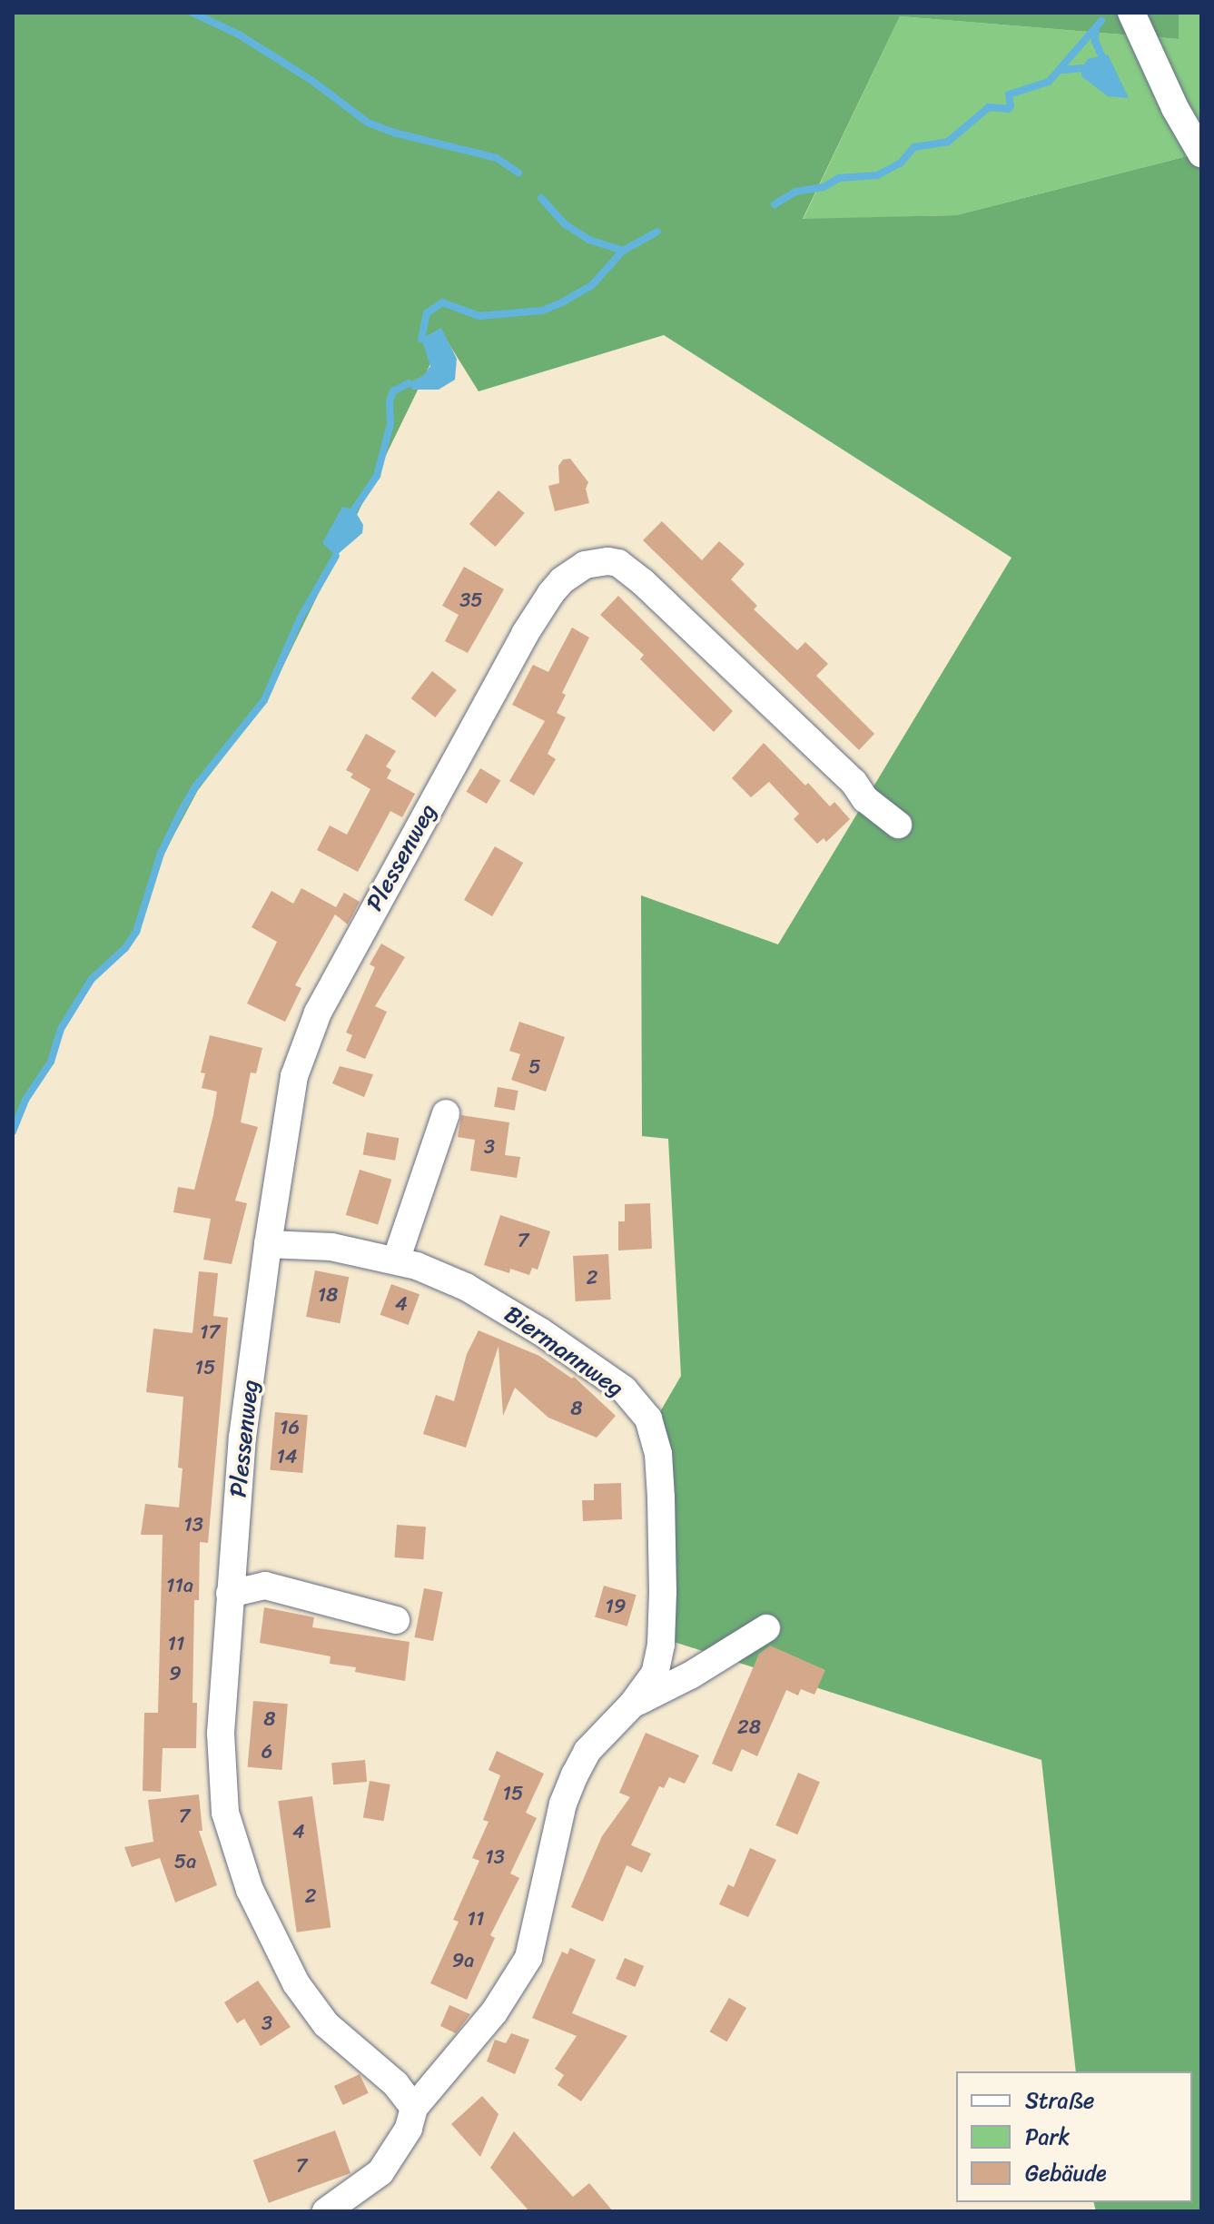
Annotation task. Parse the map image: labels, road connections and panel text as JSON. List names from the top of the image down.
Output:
{
  "streets": {
    "street": ["Plessenweg", "Biermannweg"]
  },
  "crossings": [
    ["Plessenweg", "Biermannweg"]
  ],
  "house_numbers": [
    "35",
    "5",
    "3",
    "7",
    "2",
    "18",
    "4",
    "17",
    "15",
    "8",
    "16",
    "14",
    "13",
    "11a",
    "19",
    "11",
    "9",
    "8",
    "28",
    "6",
    "15",
    "7",
    "4",
    "13",
    "5a",
    "2",
    "11",
    "9a",
    "3",
    "7"
  ],
  "legend": ["Straße", "Park", "Gebäude"]
}
